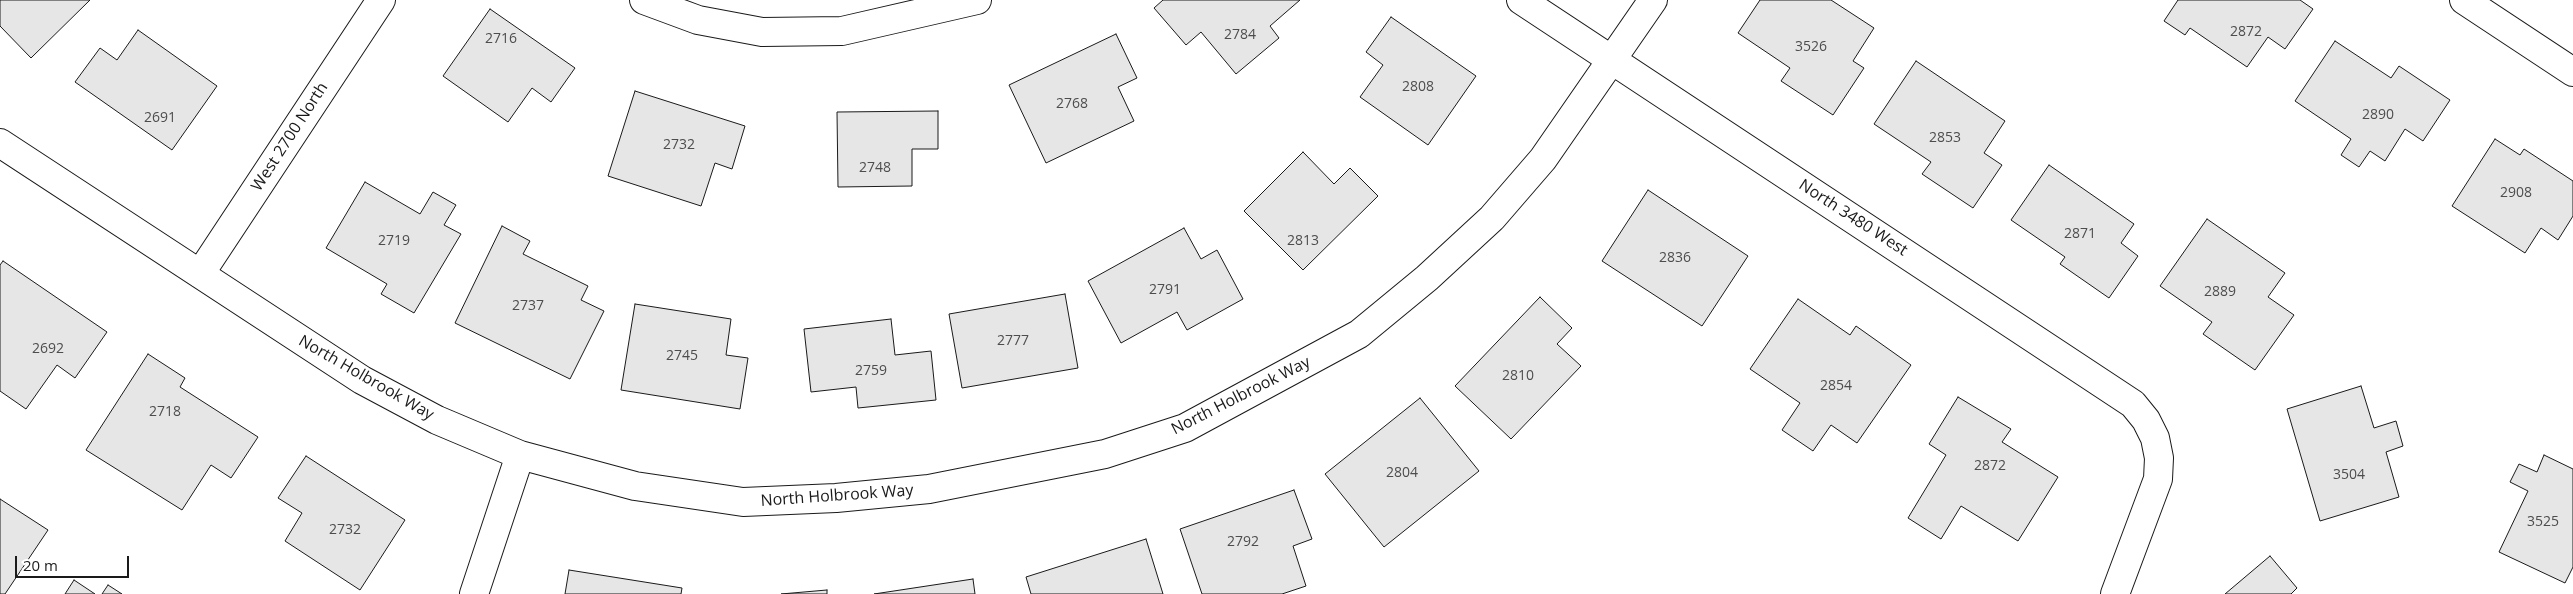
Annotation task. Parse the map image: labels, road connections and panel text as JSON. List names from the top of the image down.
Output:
{
  "streets": {
    "street": ["West 2700 North", "North 3480 West", "North Holbrook Way"]
  },
  "crossings": [
    ["West 2700 North", "North Holbrook Way"],
    ["North 3480 West", "North Holbrook Way"]
  ],
  "house_numbers": [
    "2872",
    "2784",
    "2716",
    "3526",
    "2808",
    "2768",
    "2890",
    "2691",
    "2853",
    "2732",
    "2748",
    "2908",
    "2871",
    "2719",
    "2813",
    "2836",
    "2791",
    "2889",
    "2737",
    "2777",
    "2692",
    "2745",
    "2759",
    "2810",
    "2854",
    "2718",
    "2872",
    "2804",
    "3504",
    "3525",
    "2732",
    "2792"
  ],
  "scale_bar": "20 m"
}
